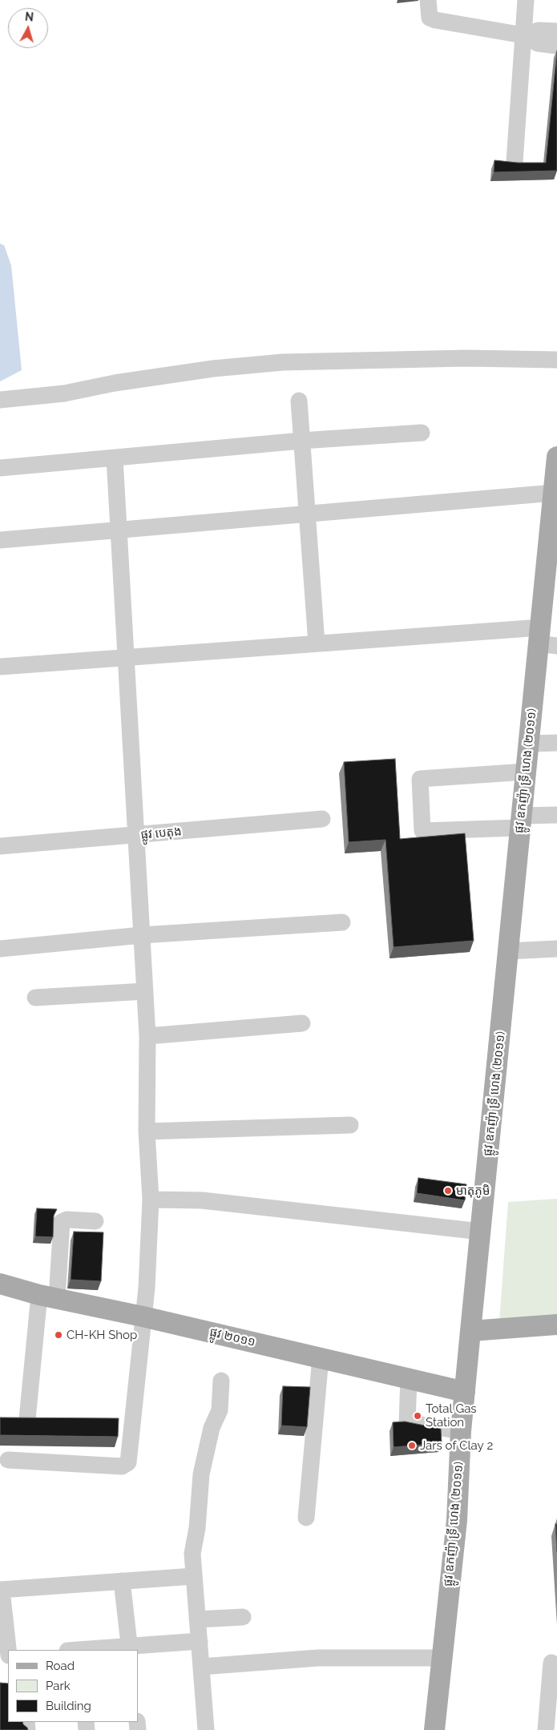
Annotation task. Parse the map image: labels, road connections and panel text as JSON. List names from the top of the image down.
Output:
{
  "streets": {
    "main road": ["ផ្លូវ ឧកញ៉ា ទ្រី ហេង (២០១១)", "ផ្លូវ ២០១១"],
    "street": ["ផ្លូវ បេតុង"]
  },
  "crossings": [
    ["ផ្លូវ ឧកញ៉ា ទ្រី ហេង (២០១១)", "ផ្លូវ ២០១១"]
  ],
  "places": [
    "មាតុភូមិ",
    "CH-KH Shop",
    "Total Gas Station",
    "Jars of Clay 2"
  ],
  "legend": ["Road", "Park", "Building"],
  "north": "top"
}
